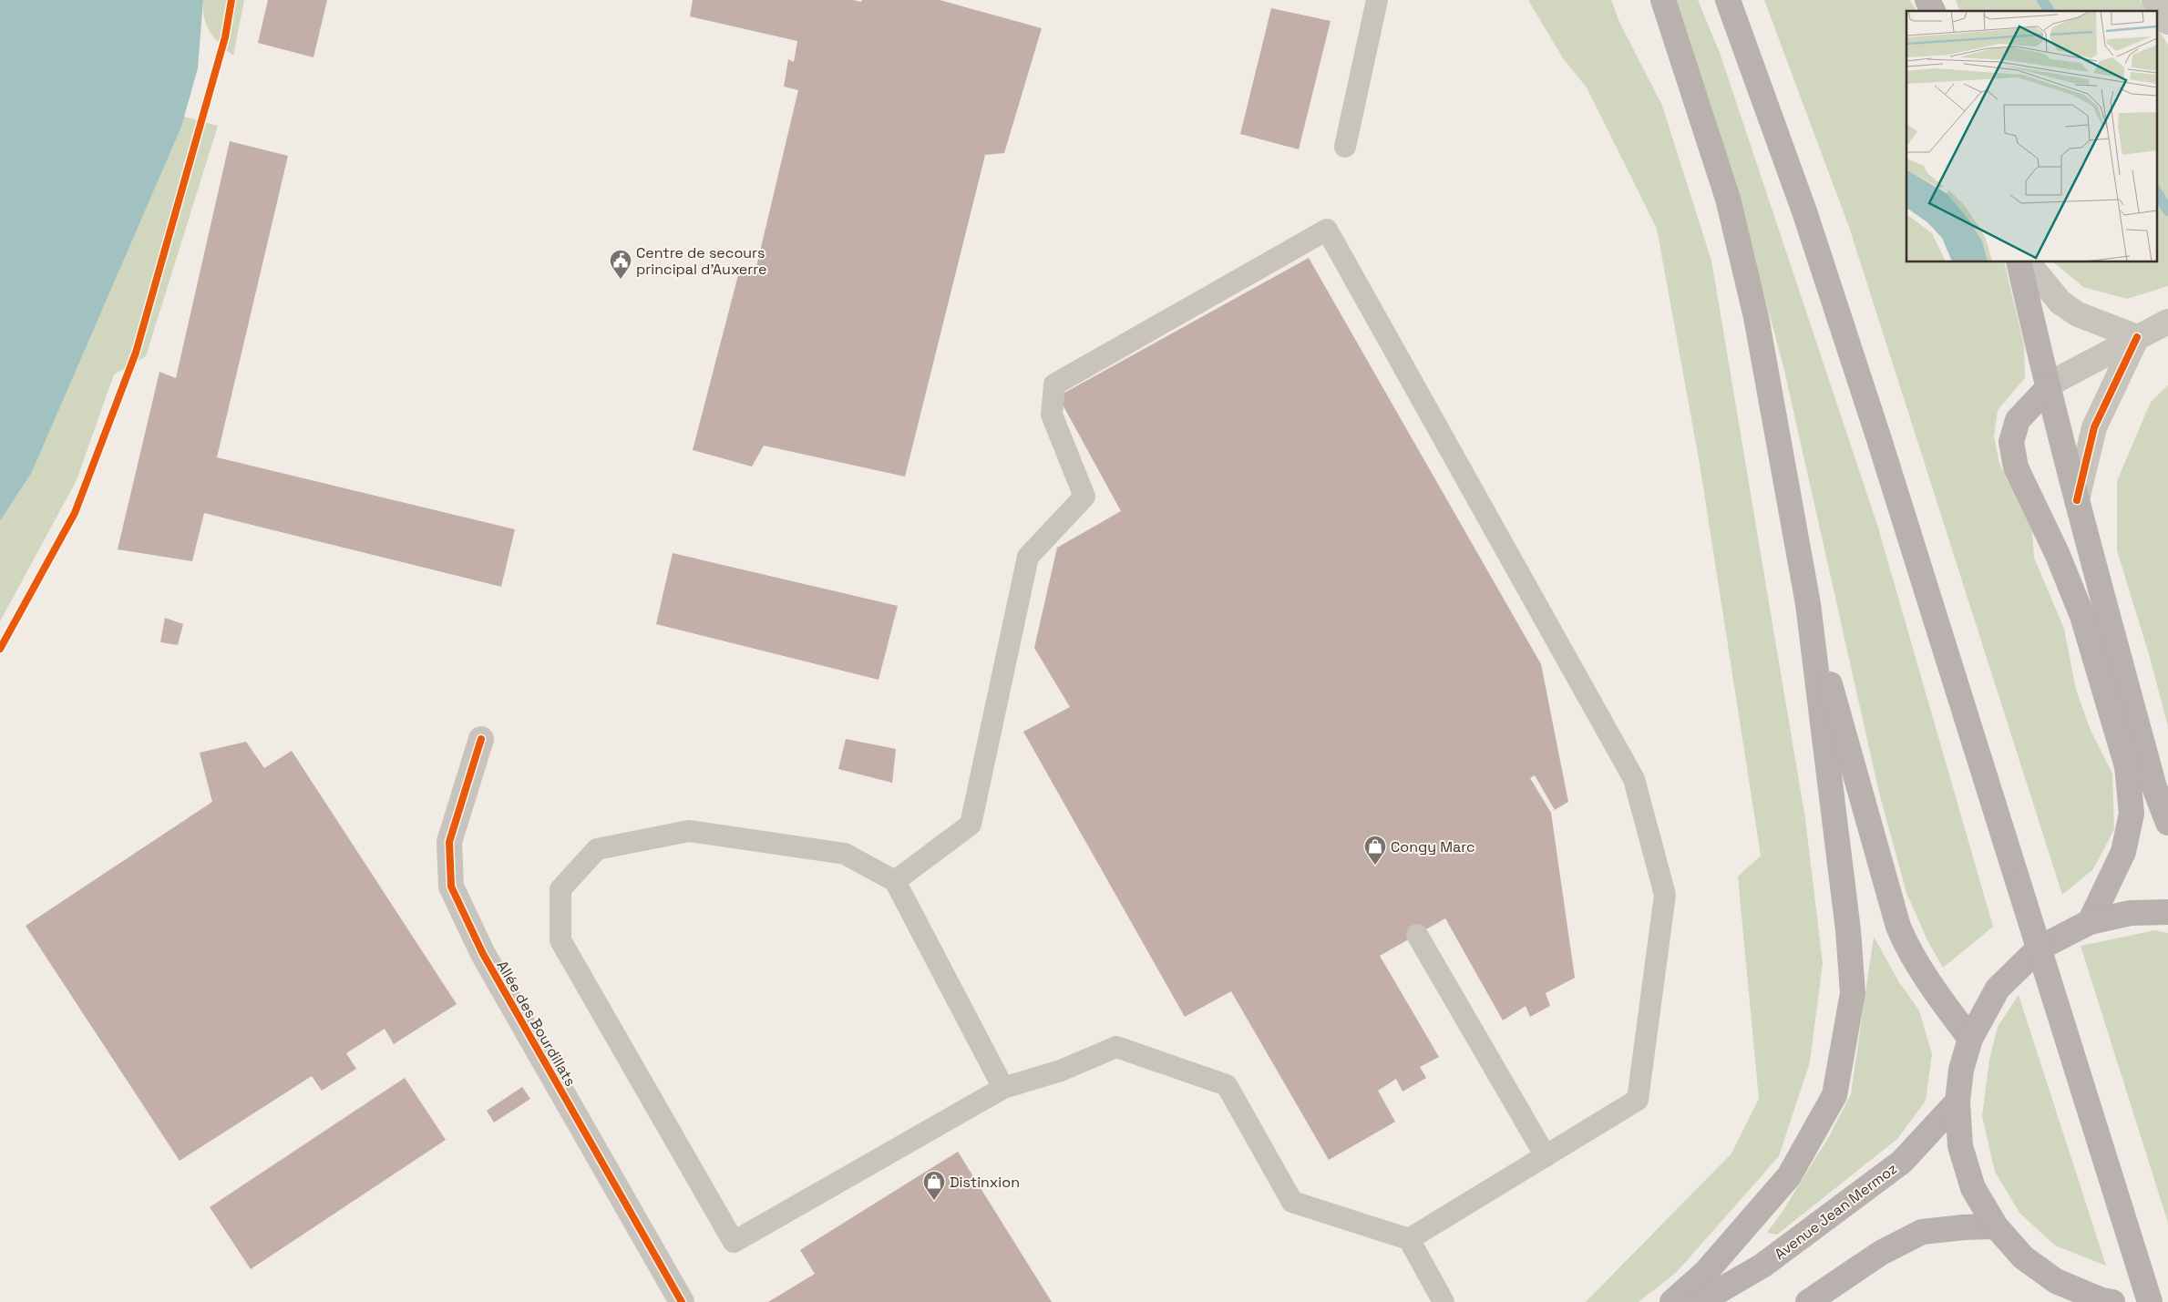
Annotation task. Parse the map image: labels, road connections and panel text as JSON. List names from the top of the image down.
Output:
{
  "streets": {
    "main road": ["Avenue Jean Mermoz"],
    "street": ["Allée des Bourdillats"]
  },
  "places": {
    "public building": ["Centre de secours principal d'Auxerre"],
    "shop": ["Congy Marc", "Distinxion"]
  }
}
